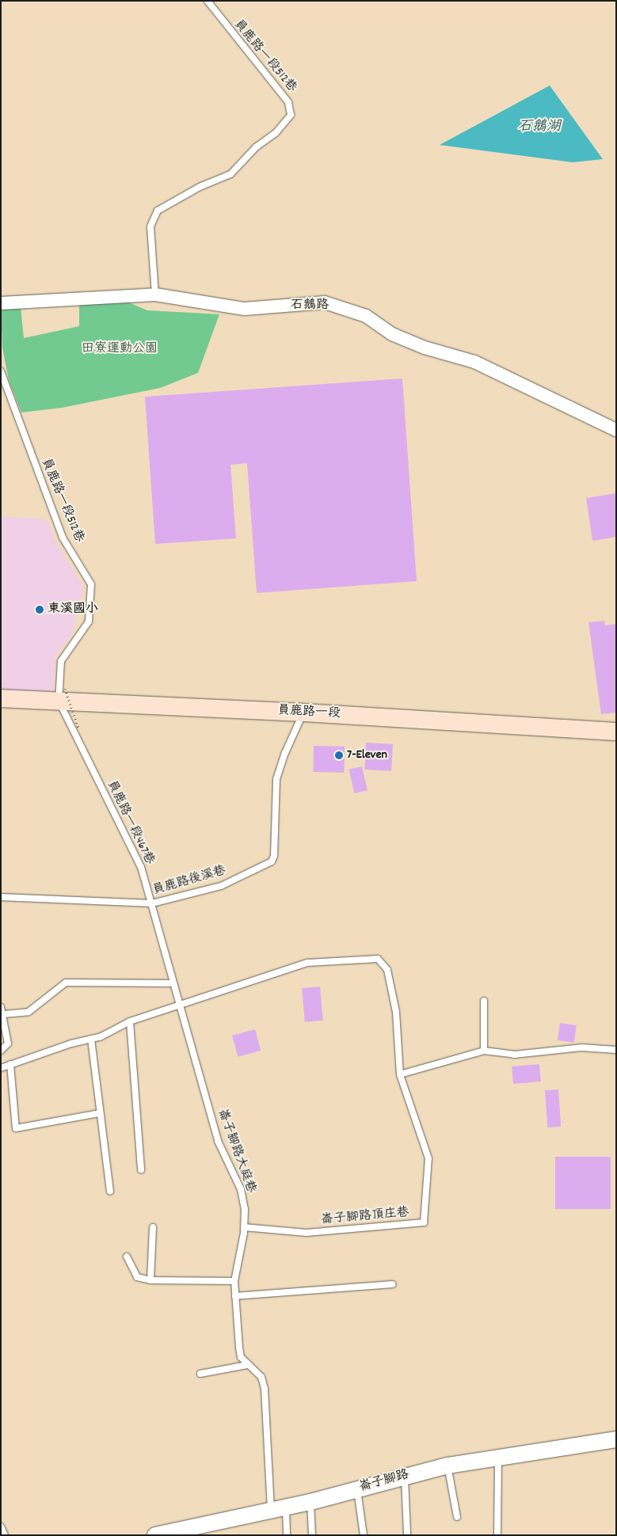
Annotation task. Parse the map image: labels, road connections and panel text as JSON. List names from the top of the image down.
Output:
{
  "streets": {
    "main road": ["員鹿路一段"],
    "street": ["石鵝路", "崙子腳路"],
    "lane": [
      "員鹿路一段512巷",
      "員鹿路一段467巷",
      "員鹿路後溪巷",
      "崙子腳路大庭巷",
      "崙子腳路頂庄巷"
    ]
  },
  "crossings": [
    ["員鹿路一段512巷", "石鵝路"],
    ["員鹿路一段512巷", "員鹿路一段"],
    ["員鹿路一段512巷", "員鹿路一段467巷"],
    ["員鹿路一段", "員鹿路一段467巷"],
    ["員鹿路一段", "員鹿路後溪巷"],
    ["員鹿路一段467巷", "員鹿路後溪巷"],
    ["員鹿路一段467巷", "崙子腳路大庭巷"],
    ["崙子腳路大庭巷", "崙子腳路頂庄巷"],
    ["崙子腳路大庭巷", "崙子腳路"]
  ],
  "water": ["石鵝湖"],
  "parks": ["田寮運動公園"],
  "places": ["東溪國小", "7-Eleven"]
}
